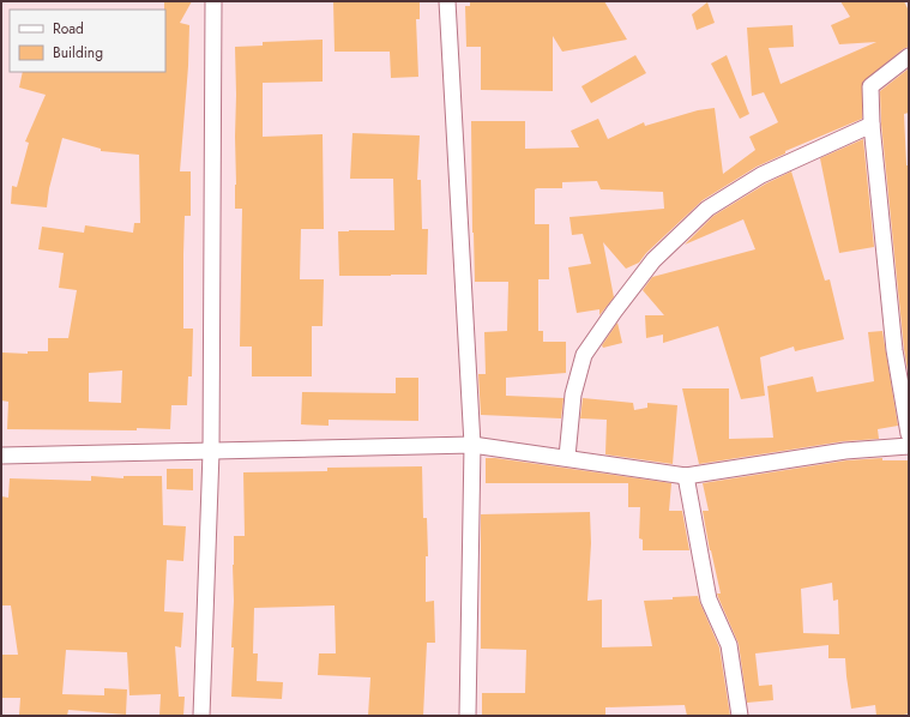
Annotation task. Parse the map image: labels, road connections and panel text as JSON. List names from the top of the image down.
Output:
{
  "legend": ["Road", "Building"]
}
